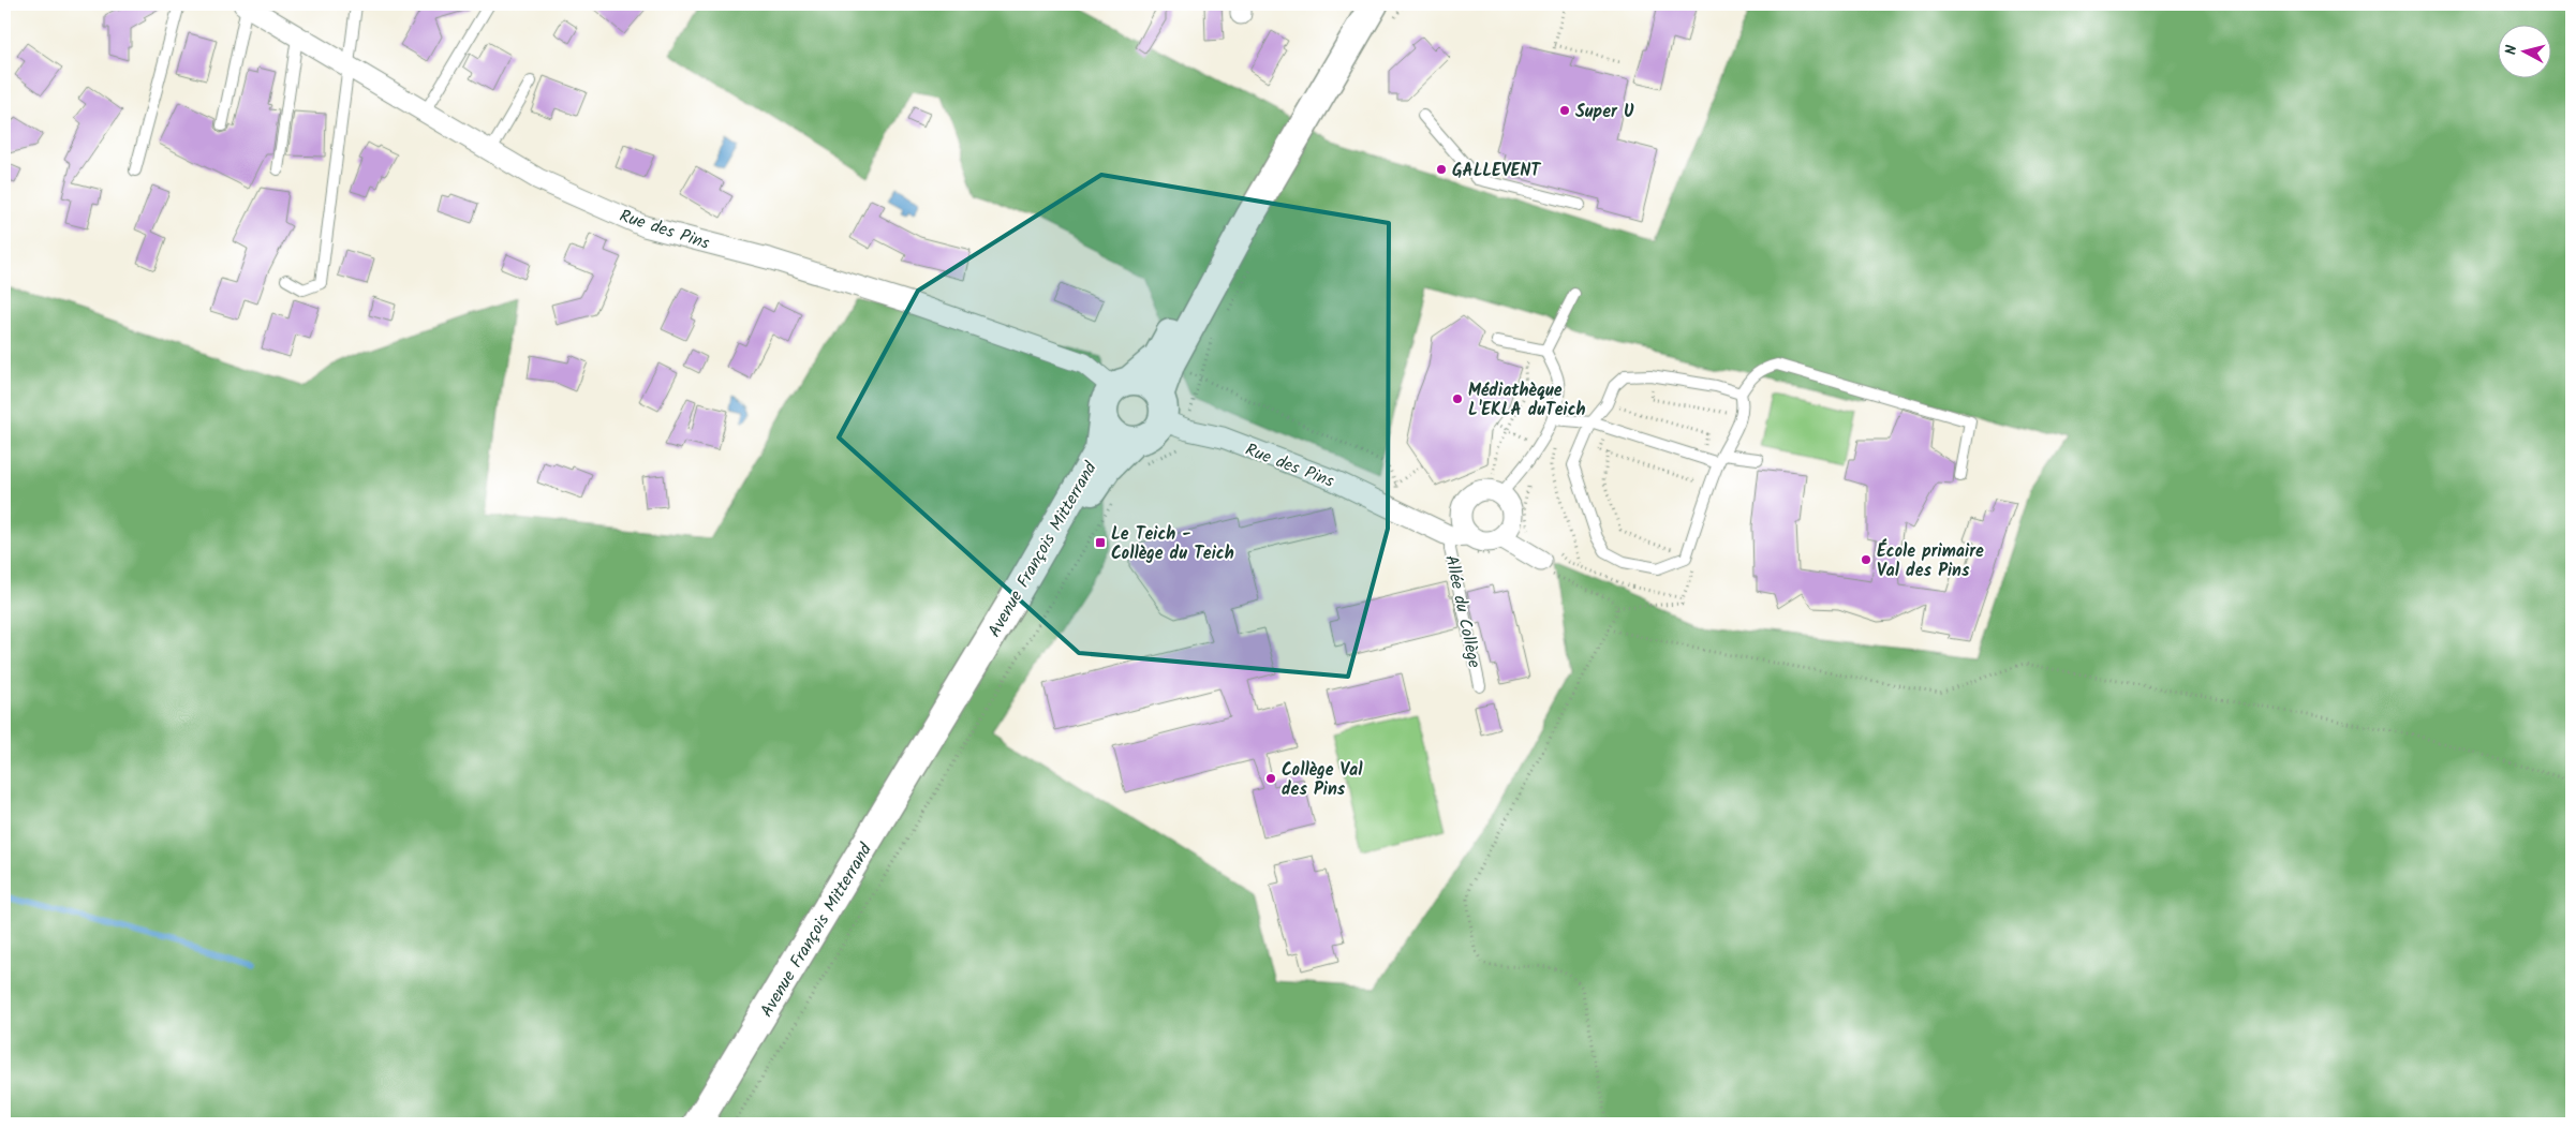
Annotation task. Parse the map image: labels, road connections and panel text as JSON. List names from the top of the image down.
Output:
{
  "streets": {
    "main road": ["Avenue François Mitterrand"],
    "street": ["Rue des Pins", "Allée du Collège"]
  },
  "crossings": [
    ["Rue des Pins", "Avenue François Mitterrand"],
    ["Rue des Pins", "Allée du Collège"]
  ],
  "places": {
    "other": [
      "Super U",
      "GALLEVENT",
      "Médiathèque L'EKLA duTeich",
      "École primaire Val des Pins",
      "Collège Val des Pins"
    ],
    "transit": ["Le Teich - Collège du Teich"]
  },
  "north": "left"
}
